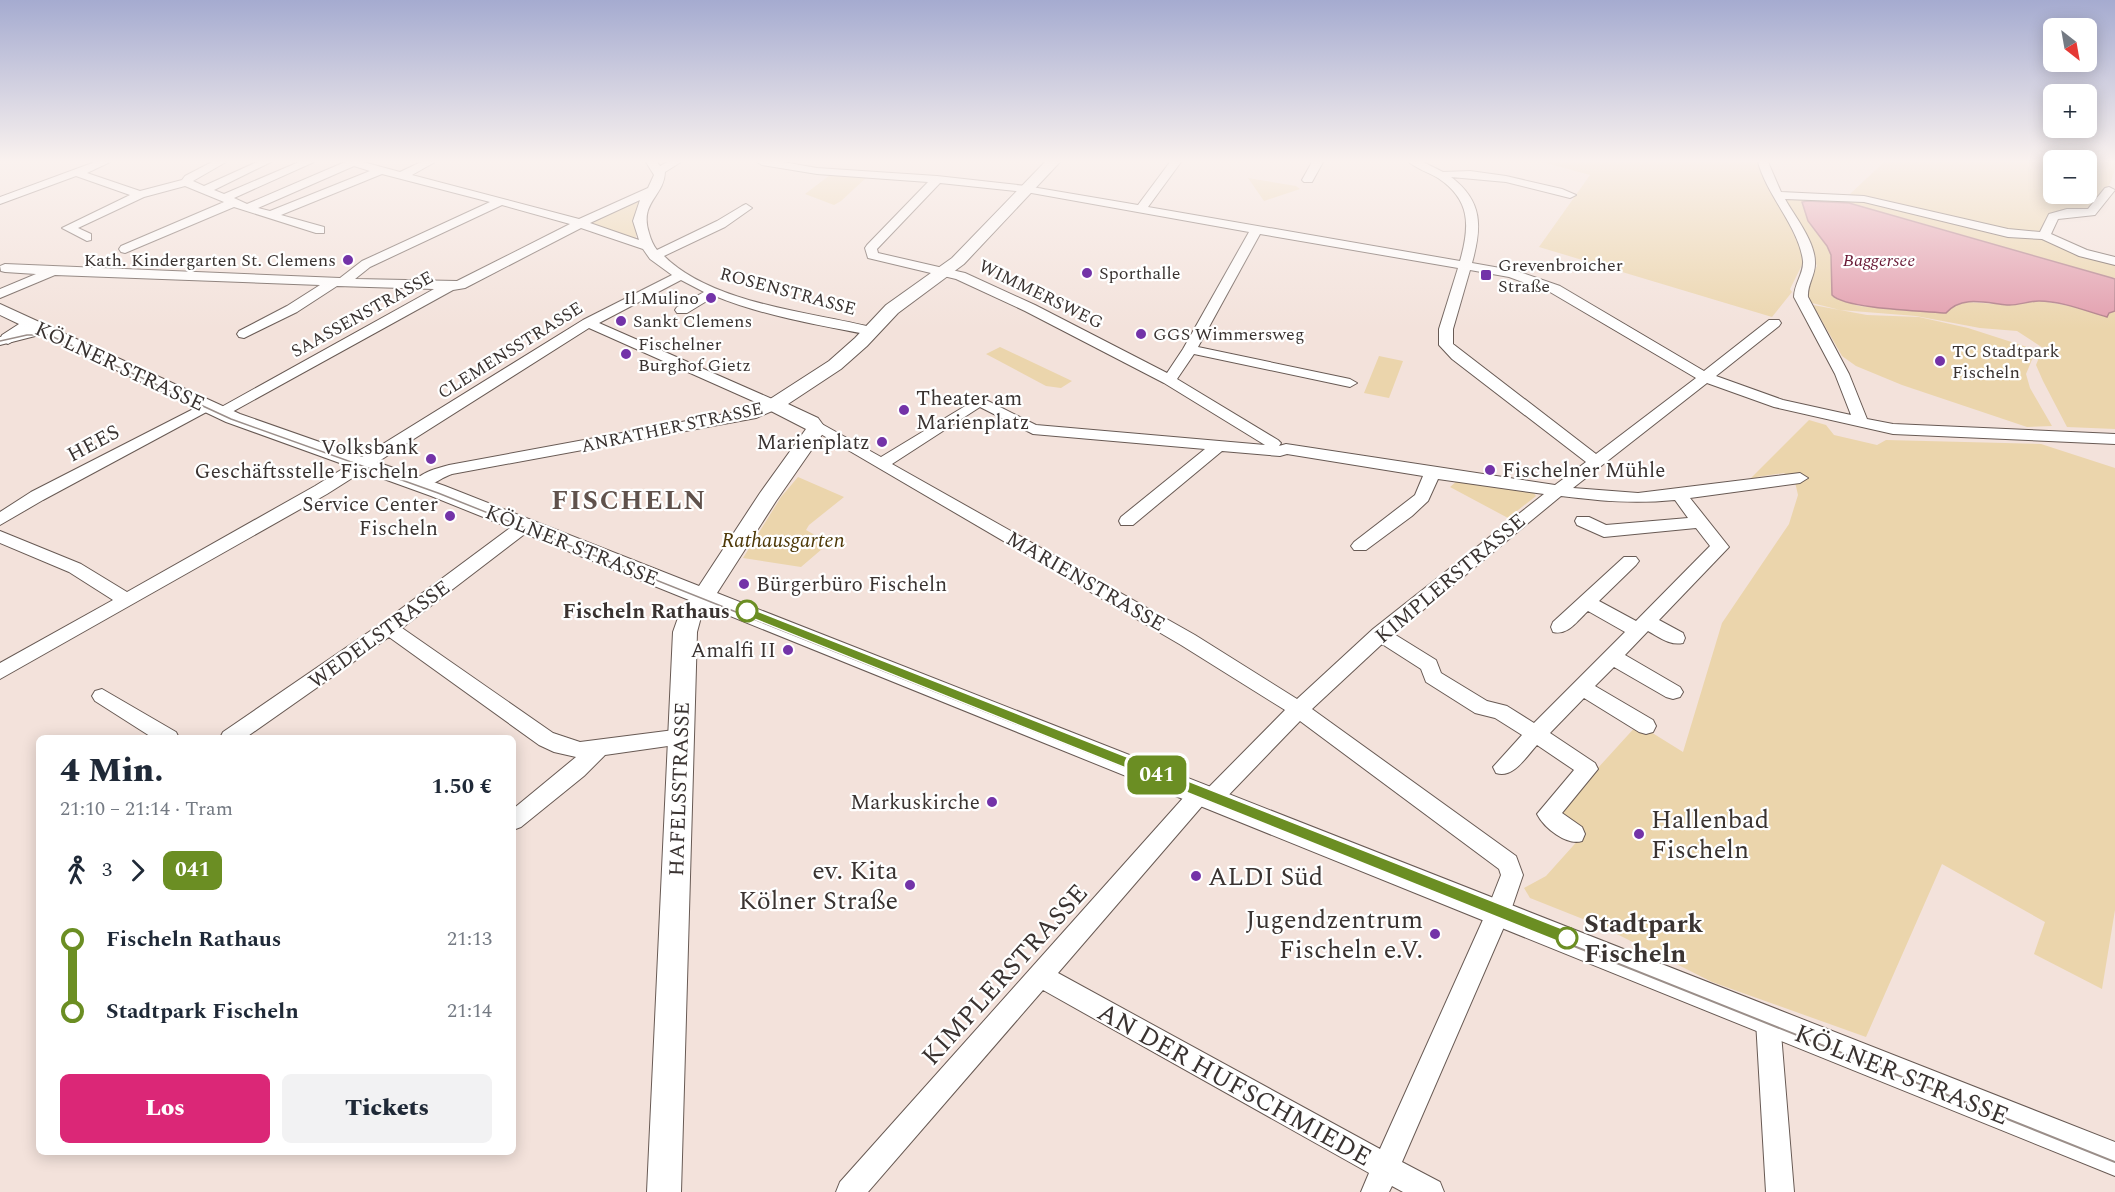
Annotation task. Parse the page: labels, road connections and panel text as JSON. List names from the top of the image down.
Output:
{
  "streets": {
    "main road": [
      "KÖLNER STRASSE",
      "ANRATHER STRASSE",
      "MARIENSTRASSE",
      "HAFELSSTRASSE"
    ],
    "street": [
      "ROSENSTRASSE",
      "WIMMERSWEG",
      "SAASSENSTRASSE",
      "CLEMENSSTRASSE",
      "HEES",
      "KIMPLERSTRASSE",
      "WEDELSTRASSE",
      "AN DER HUFSCHMIEDE"
    ]
  },
  "crossings": [
    ["ROSENSTRASSE", "CLEMENSSTRASSE"],
    ["ROSENSTRASSE", "ANRATHER STRASSE"],
    ["WIMMERSWEG", "ANRATHER STRASSE"],
    ["SAASSENSTRASSE", "KÖLNER STRASSE"],
    ["SAASSENSTRASSE", "HEES"],
    ["CLEMENSSTRASSE", "KÖLNER STRASSE"],
    ["CLEMENSSTRASSE", "MARIENSTRASSE"],
    ["KÖLNER STRASSE", "ANRATHER STRASSE"],
    ["KÖLNER STRASSE", "HEES"],
    ["KÖLNER STRASSE", "KIMPLERSTRASSE"],
    ["KÖLNER STRASSE", "MARIENSTRASSE"],
    ["KÖLNER STRASSE", "WEDELSTRASSE"],
    ["KÖLNER STRASSE", "HAFELSSTRASSE"],
    ["ANRATHER STRASSE", "MARIENSTRASSE"],
    ["KIMPLERSTRASSE", "MARIENSTRASSE"],
    ["KIMPLERSTRASSE", "AN DER HUFSCHMIEDE"],
    ["MARIENSTRASSE", "HAFELSSTRASSE"]
  ],
  "districts": ["FISCHELN"],
  "water": ["Baggersee"],
  "parks": ["Rathausgarten"],
  "places": {
    "other": [
      "Kath. Kindergarten St. Clemens",
      "Sporthalle",
      "Il Mulino",
      "Sankt Clemens",
      "GGS Wimmersweg",
      "Fischelner Burghof Gietz",
      "TC Stadtpark Fischeln",
      "Theater am Marienplatz",
      "Marienplatz",
      "Volksbank Geschäftsstelle Fischeln",
      "Fischelner Mühle",
      "Service Center Fischeln",
      "Bürgerbüro Fischeln",
      "Fischeln Rathaus",
      "Amalfi II",
      "Markuskirche",
      "Hallenbad Fischeln",
      "ALDI Süd",
      "ev. Kita Kölner Straße",
      "Jugendzentrum Fischeln e.V.",
      "Stadtpark Fischeln"
    ],
    "transit": ["Grevenbroicher Straße"]
  },
  "lines": ["tram line 041"],
  "north": "bottom right",
  "page": {
    "on_map": "041",
    "map_buttons": ["+", "−"],
    "heading": ["4 Min.", "21:10 – 21:14 · Tram", "1.50 €"],
    "legs": ["3", "041"],
    "list": [
      {
        "name": "Fischeln Rathaus",
        "value": "21:13"
      },
      {
        "name": "Stadtpark Fischeln",
        "value": "21:14"
      }
    ],
    "buttons": ["Los", "Tickets"]
  }
}
